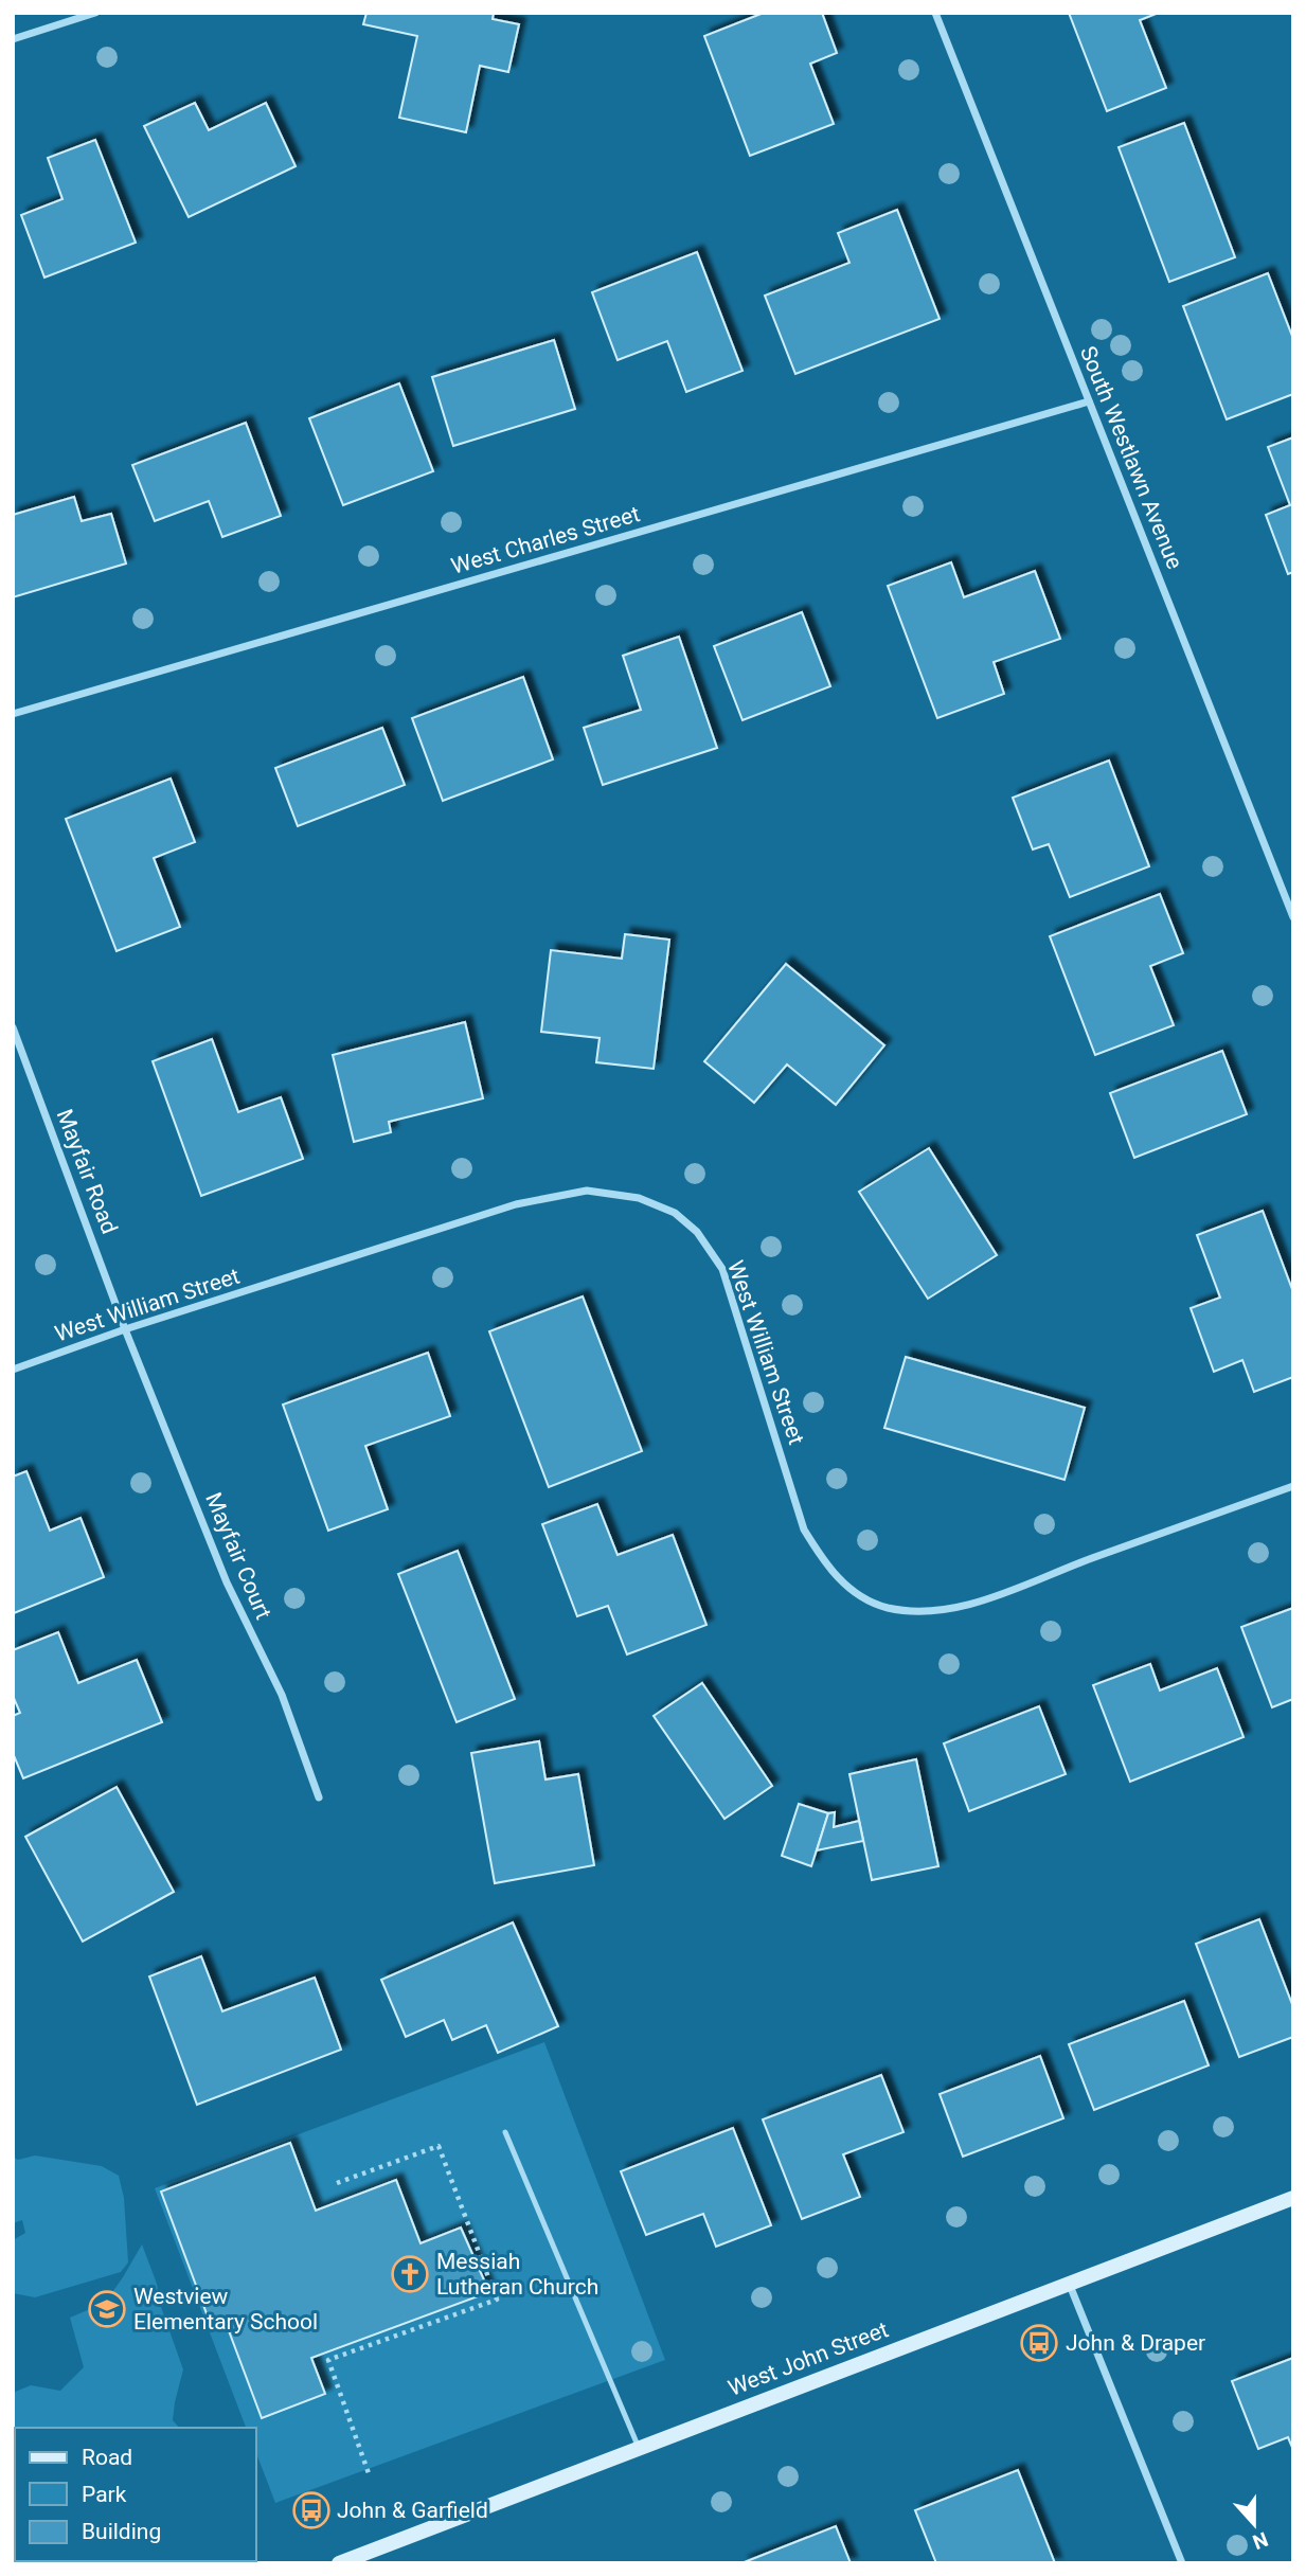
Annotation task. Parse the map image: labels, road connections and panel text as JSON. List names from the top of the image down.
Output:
{
  "streets": {
    "street": [
      "South Westlawn Avenue",
      "West Charles Street",
      "Mayfair Road",
      "West William Street",
      "Mayfair Court",
      "West John Street"
    ]
  },
  "crossings": [
    ["South Westlawn Avenue", "West Charles Street"],
    ["Mayfair Road", "West William Street"],
    ["Mayfair Road", "Mayfair Court"],
    ["West William Street", "Mayfair Court"]
  ],
  "places": {
    "church": ["Messiah Lutheran Church"],
    "school or university": ["Westview Elementary School"],
    "bus stop": ["John & Draper", "John & Garfield"]
  },
  "legend": ["Road", "Park", "Building"],
  "north": "bottom"
}
